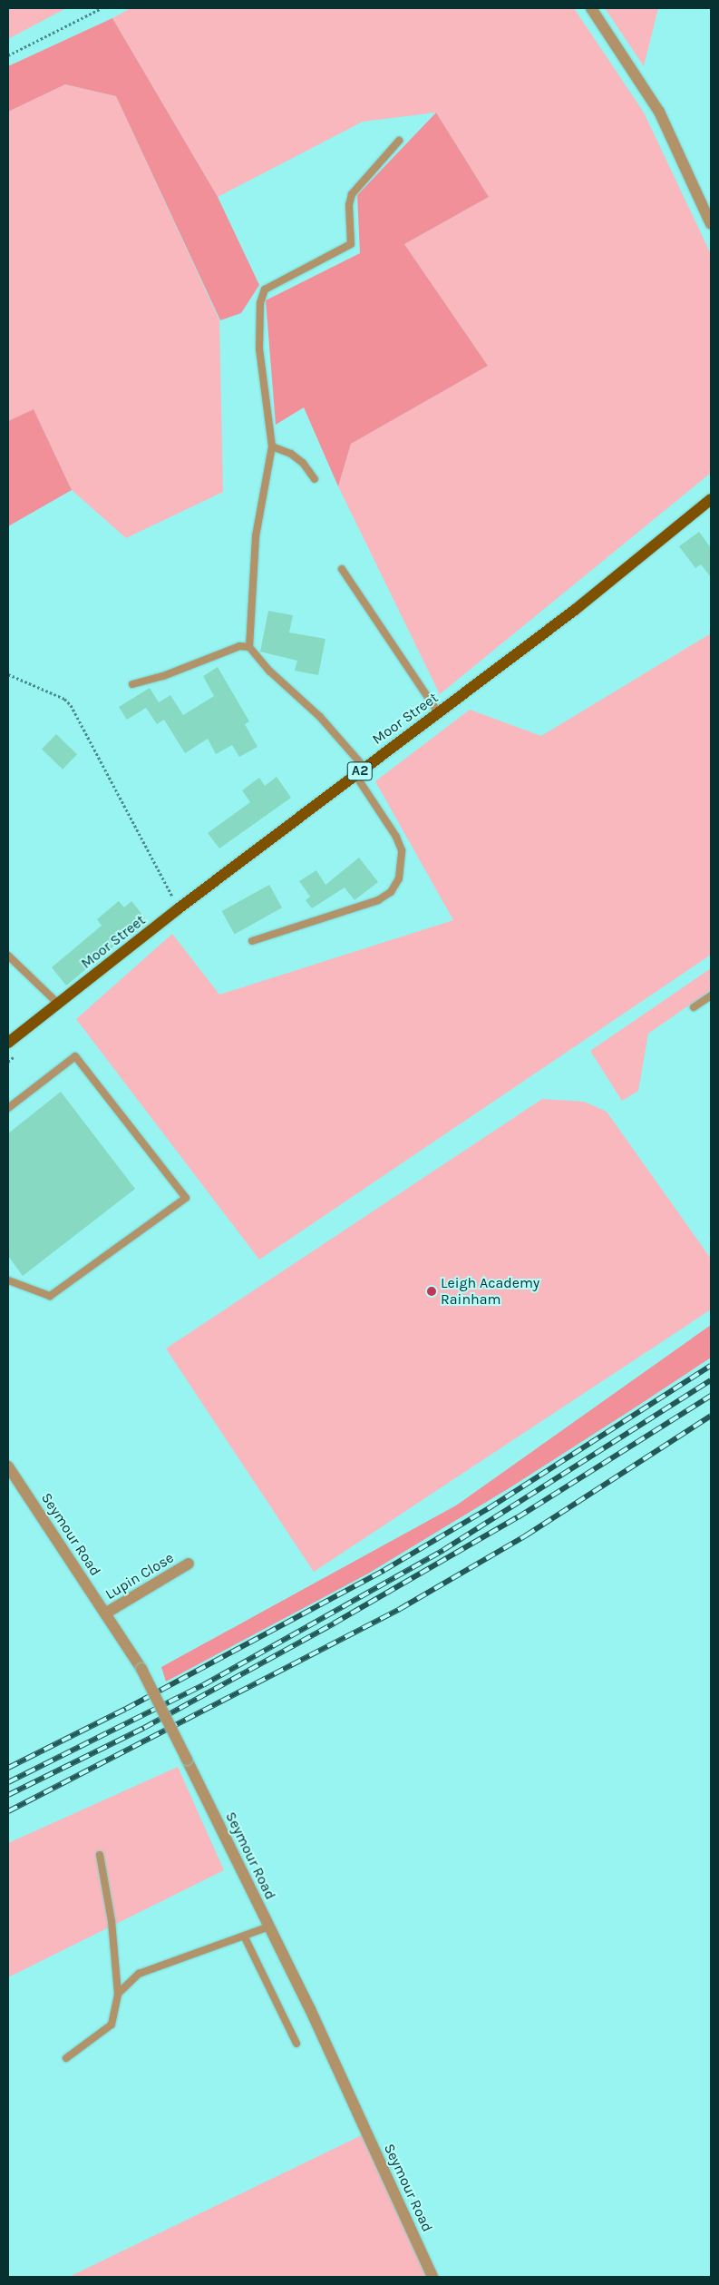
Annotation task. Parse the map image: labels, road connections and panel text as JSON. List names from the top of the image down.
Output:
{
  "streets": {
    "main road": ["Moor Street", "A2"],
    "street": ["Seymour Road", "Lupin Close"]
  },
  "crossings": [
    ["Seymour Road", "Lupin Close"]
  ],
  "places": ["Leigh Academy Rainham"]
}
